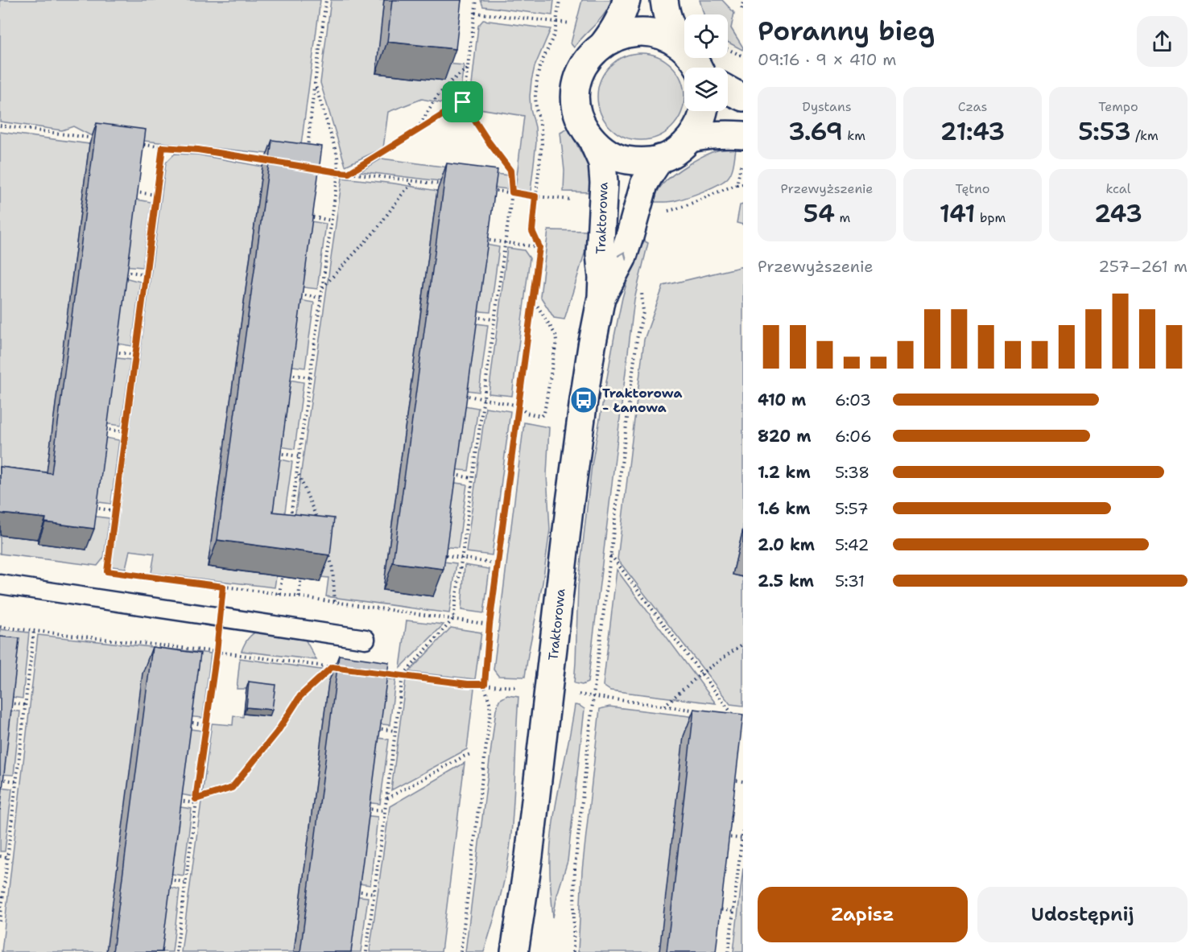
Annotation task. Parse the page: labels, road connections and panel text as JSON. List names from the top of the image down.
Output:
{
  "streets": {
    "main road": ["Traktorowa"]
  },
  "places": {
    "bus stop": ["Traktorowa - Łanowa"]
  },
  "page": {
    "heading": ["Poranny bieg", "09:16 · 9 × 410 m"],
    "stats": [
      ["Dystans", "3.69 km"],
      ["Czas", "21:43"],
      ["Tempo", "5:53 /km"],
      ["Przewyższenie", "54 m"],
      ["Tętno", "141 bpm"],
      ["kcal", "243"]
    ],
    "chart": ["Przewyższenie", "257–261 m"],
    "list": [
      {
        "name": "410 m",
        "note": "6:03"
      },
      {
        "name": "820 m",
        "note": "6:06"
      },
      {
        "name": "1.2 km",
        "note": "5:38"
      },
      {
        "name": "1.6 km",
        "note": "5:57"
      },
      {
        "name": "2.0 km",
        "note": "5:42"
      },
      {
        "name": "2.5 km",
        "note": "5:31"
      }
    ],
    "buttons": ["Zapisz", "Udostępnij"]
  }
}
